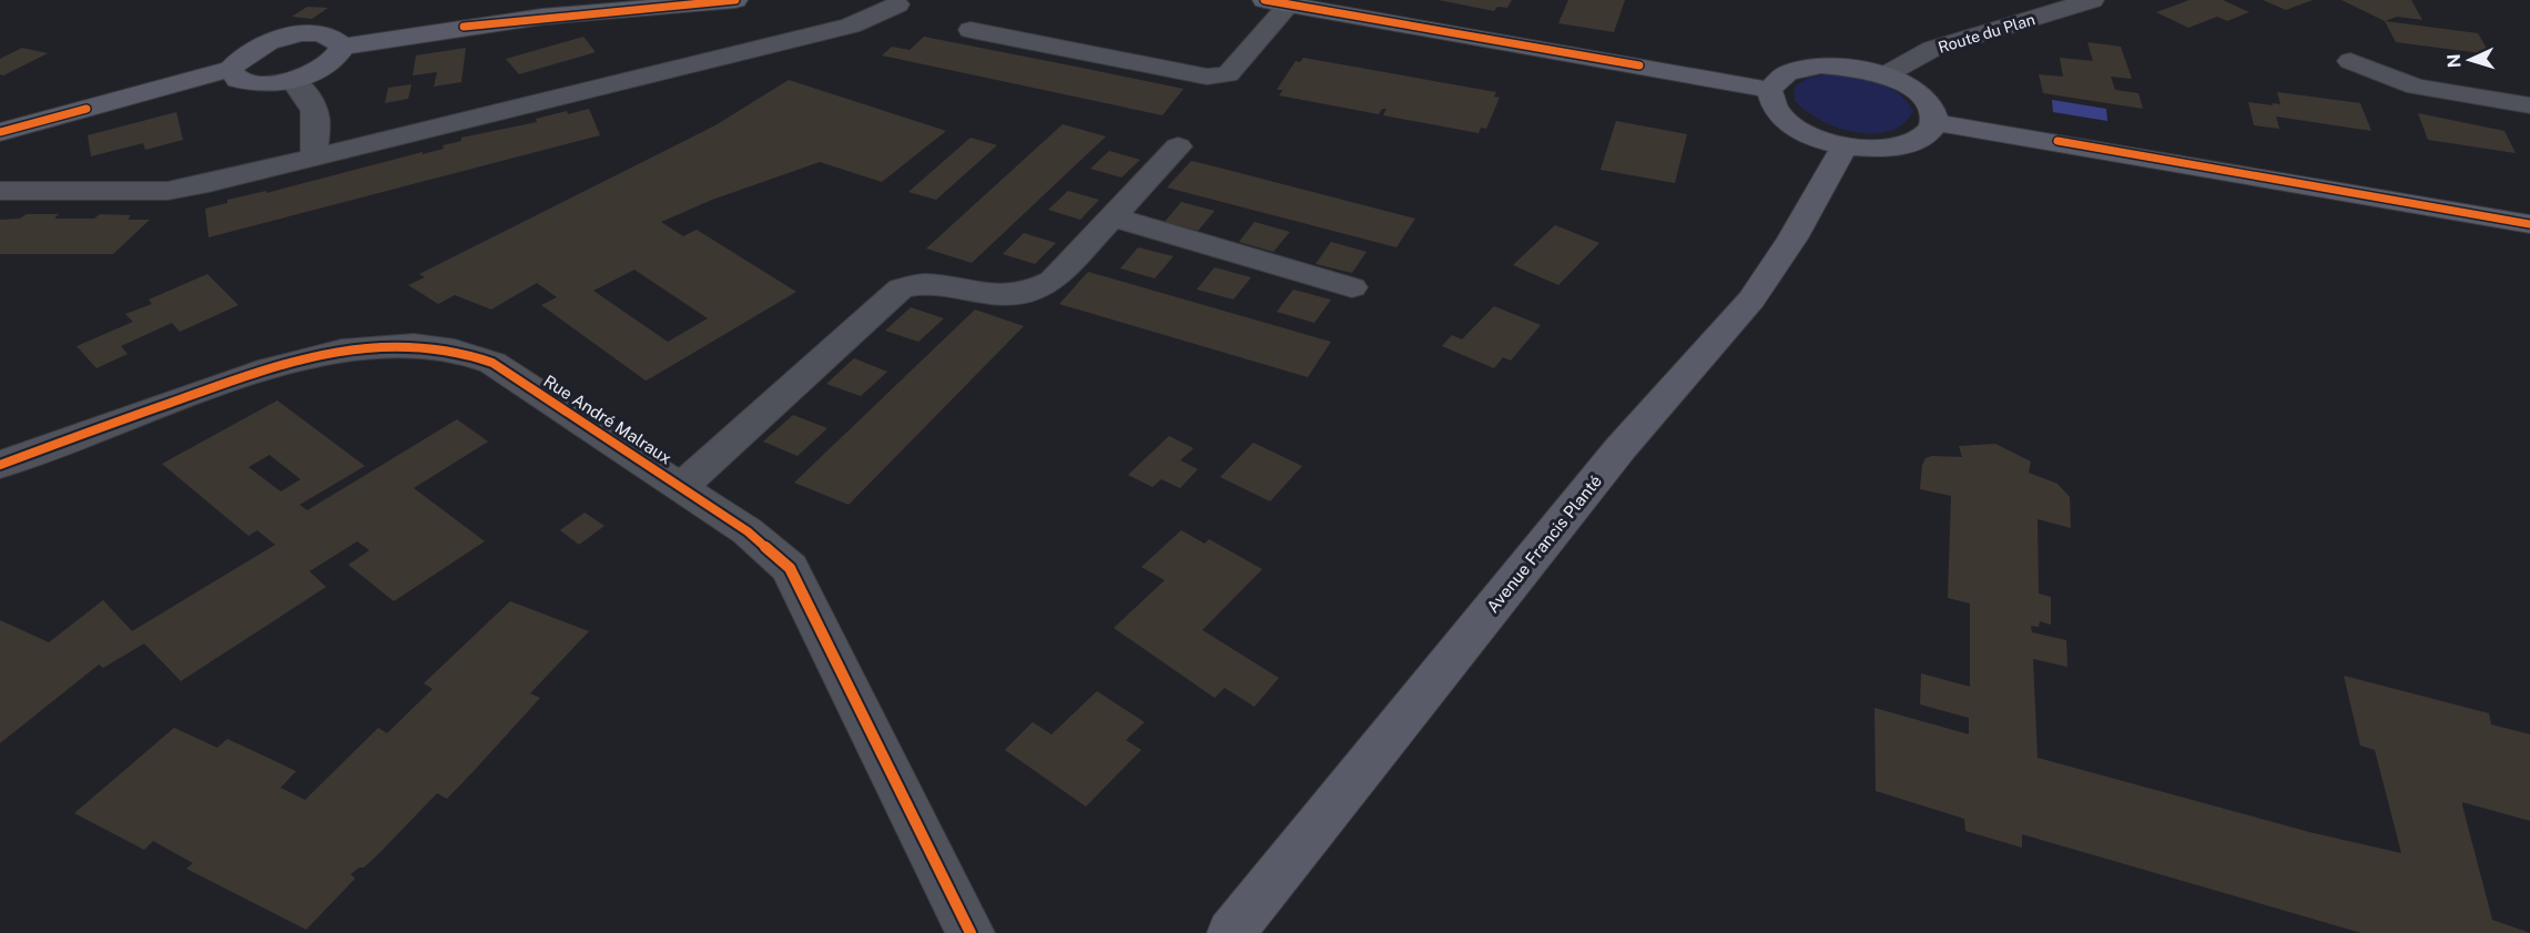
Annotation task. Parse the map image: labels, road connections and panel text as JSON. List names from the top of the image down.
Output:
{
  "streets": {
    "main road": ["Avenue Francis Planté"],
    "street": ["Route du Plan", "Rue André Malraux"]
  },
  "north": "left"
}
